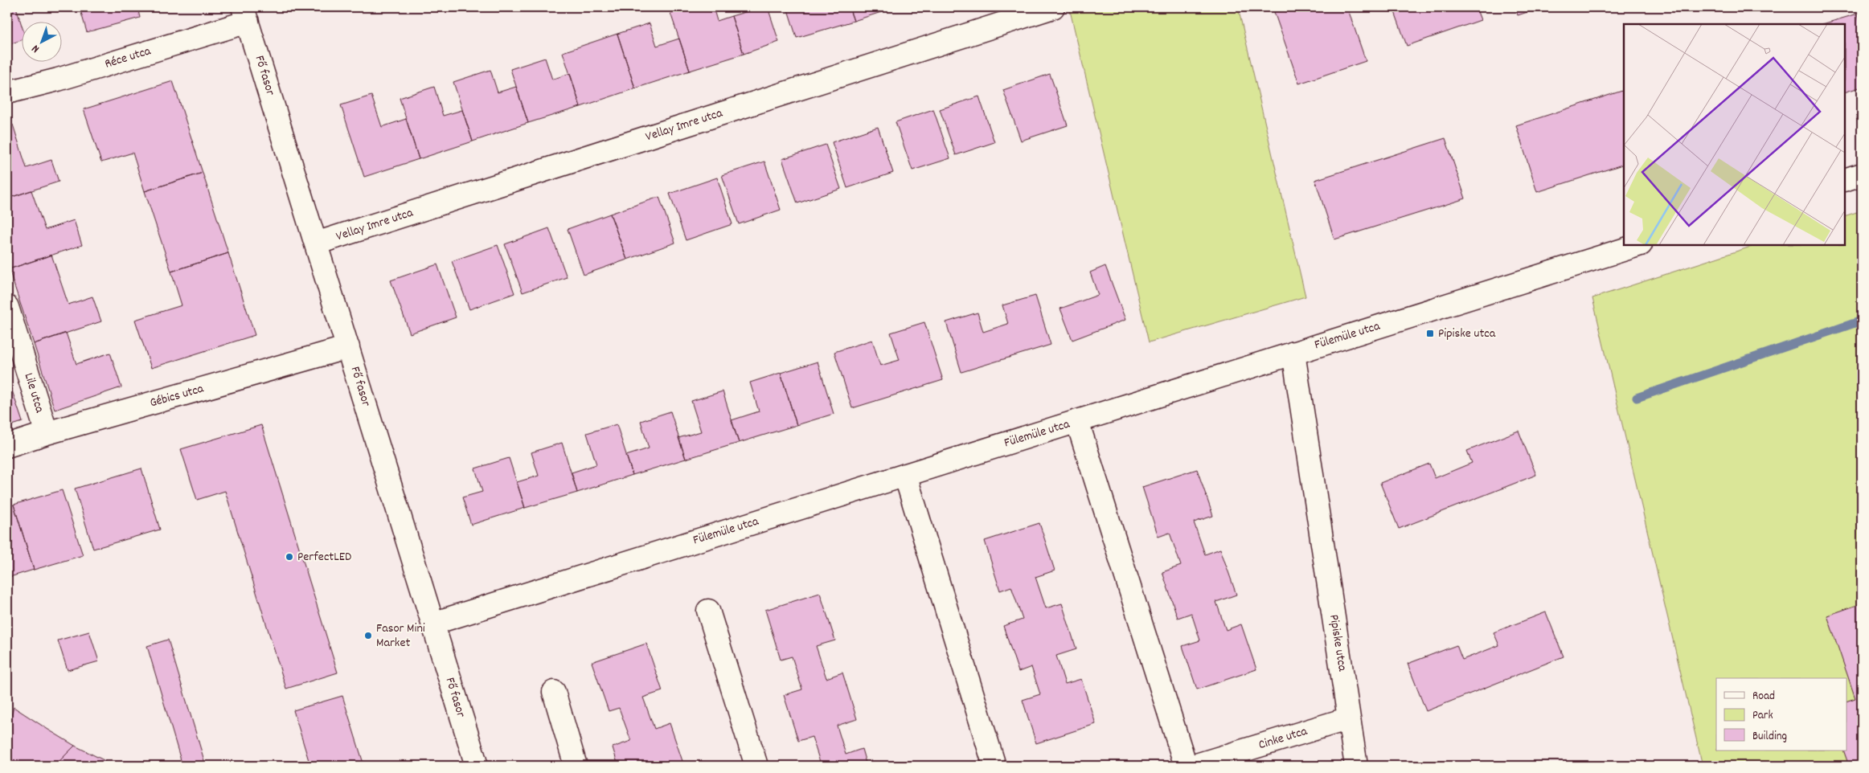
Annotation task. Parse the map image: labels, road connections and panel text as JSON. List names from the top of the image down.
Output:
{
  "streets": {
    "street": [
      "Réce utca",
      "Fő fasor",
      "Vellay Imre utca",
      "Fülemüle utca",
      "Lile utca",
      "Gébics utca",
      "Pipiske utca",
      "Cinke utca"
    ]
  },
  "crossings": [
    ["Réce utca", "Fő fasor"],
    ["Fő fasor", "Vellay Imre utca"],
    ["Fő fasor", "Fülemüle utca"],
    ["Fő fasor", "Gébics utca"],
    ["Fülemüle utca", "Pipiske utca"],
    ["Lile utca", "Gébics utca"],
    ["Pipiske utca", "Cinke utca"]
  ],
  "places": {
    "transit": ["Pipiske utca"],
    "other": ["PerfectLED", "Fasor Mini Market"]
  },
  "legend": ["Road", "Park", "Building"],
  "north": "bottom left"
}
